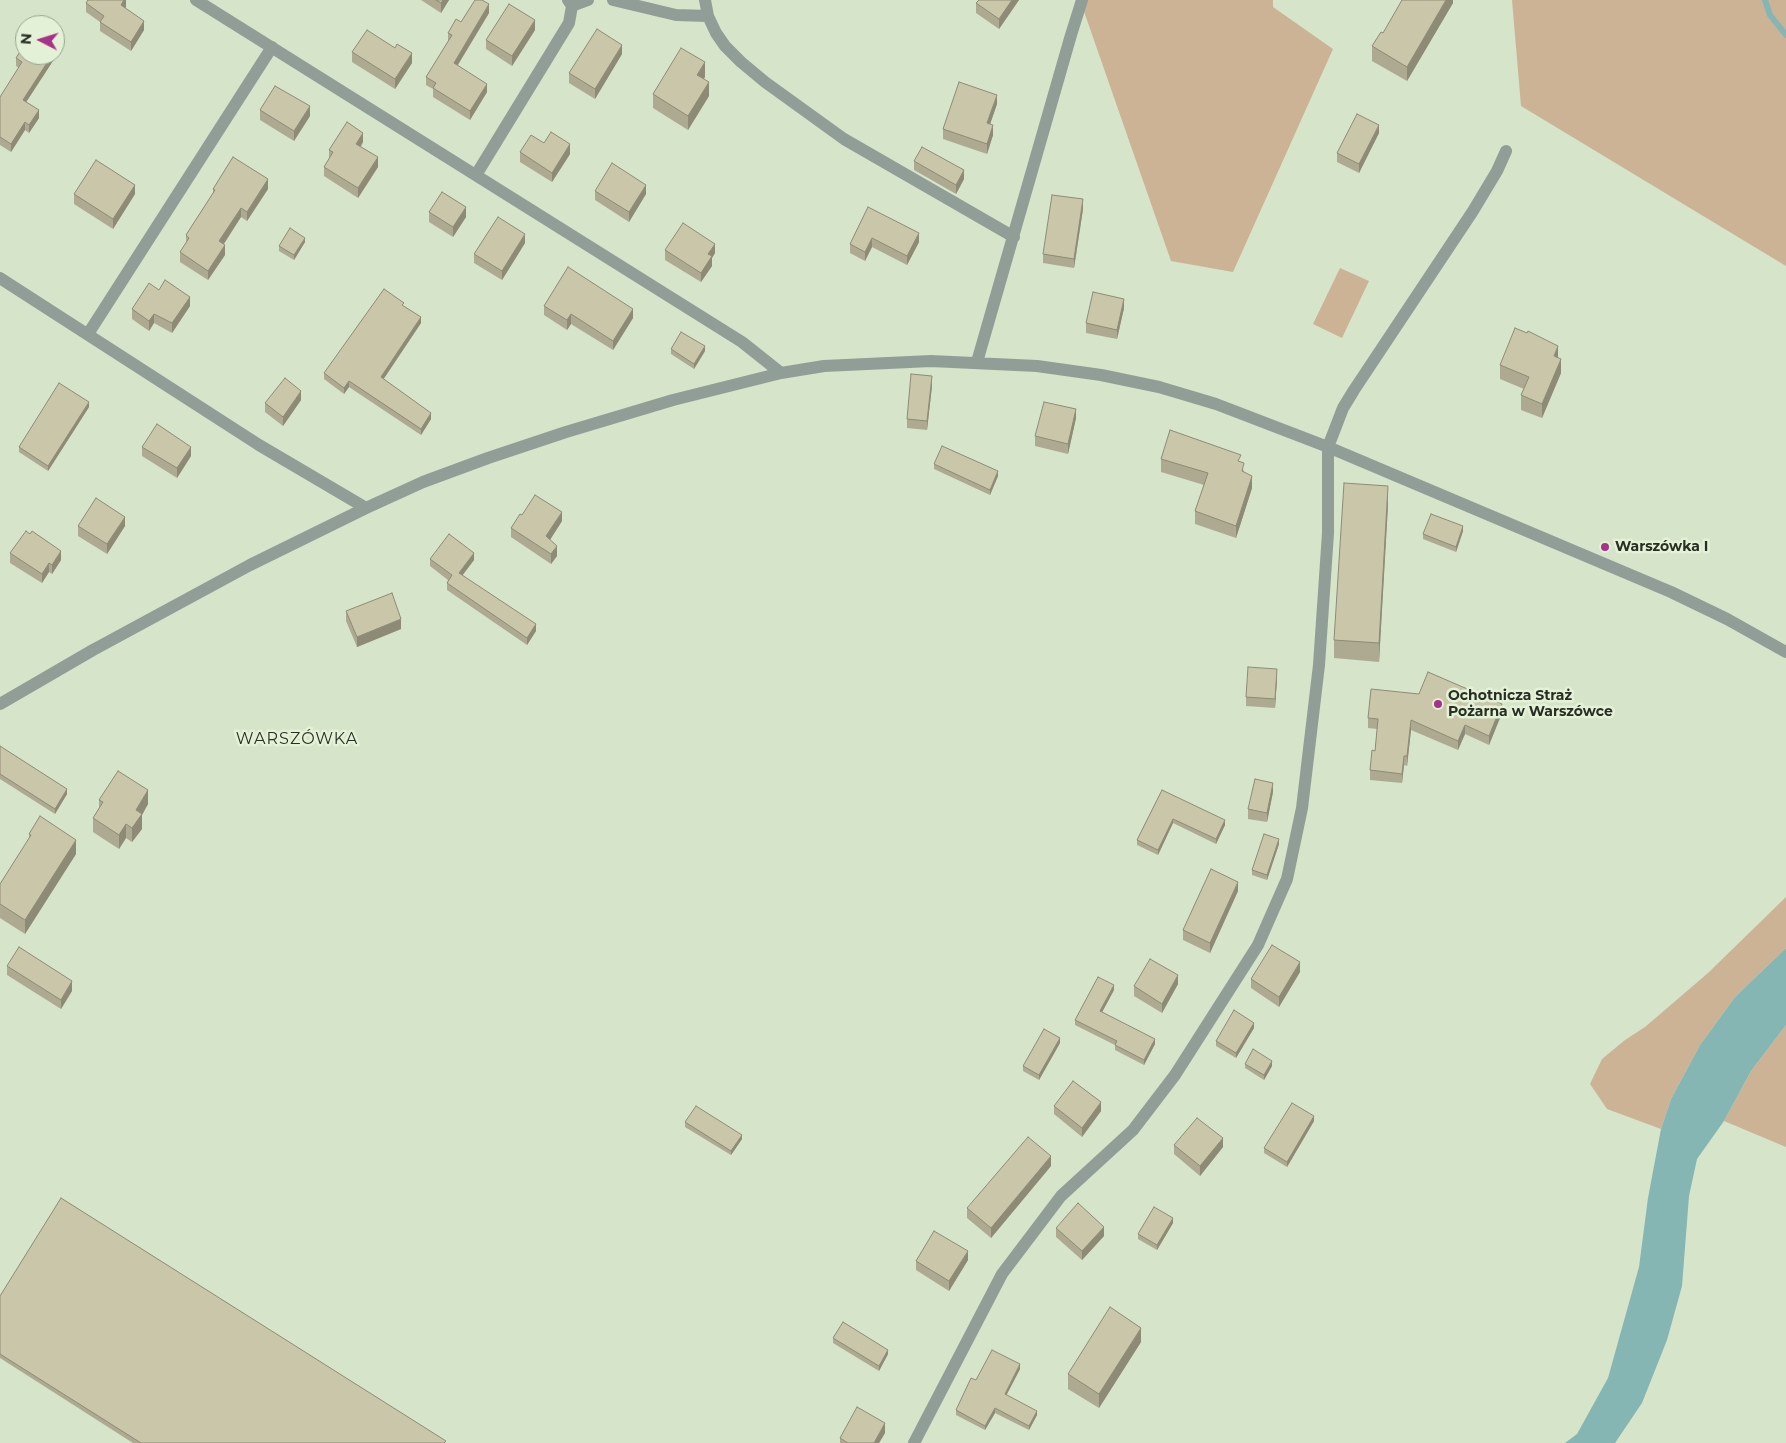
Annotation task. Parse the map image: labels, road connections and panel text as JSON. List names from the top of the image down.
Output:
{
  "districts": ["WARSZÓWKA"],
  "places": ["Warszówka I", "Ochotnicza Straż Pożarna w Warszówce"],
  "north": "left"
}
